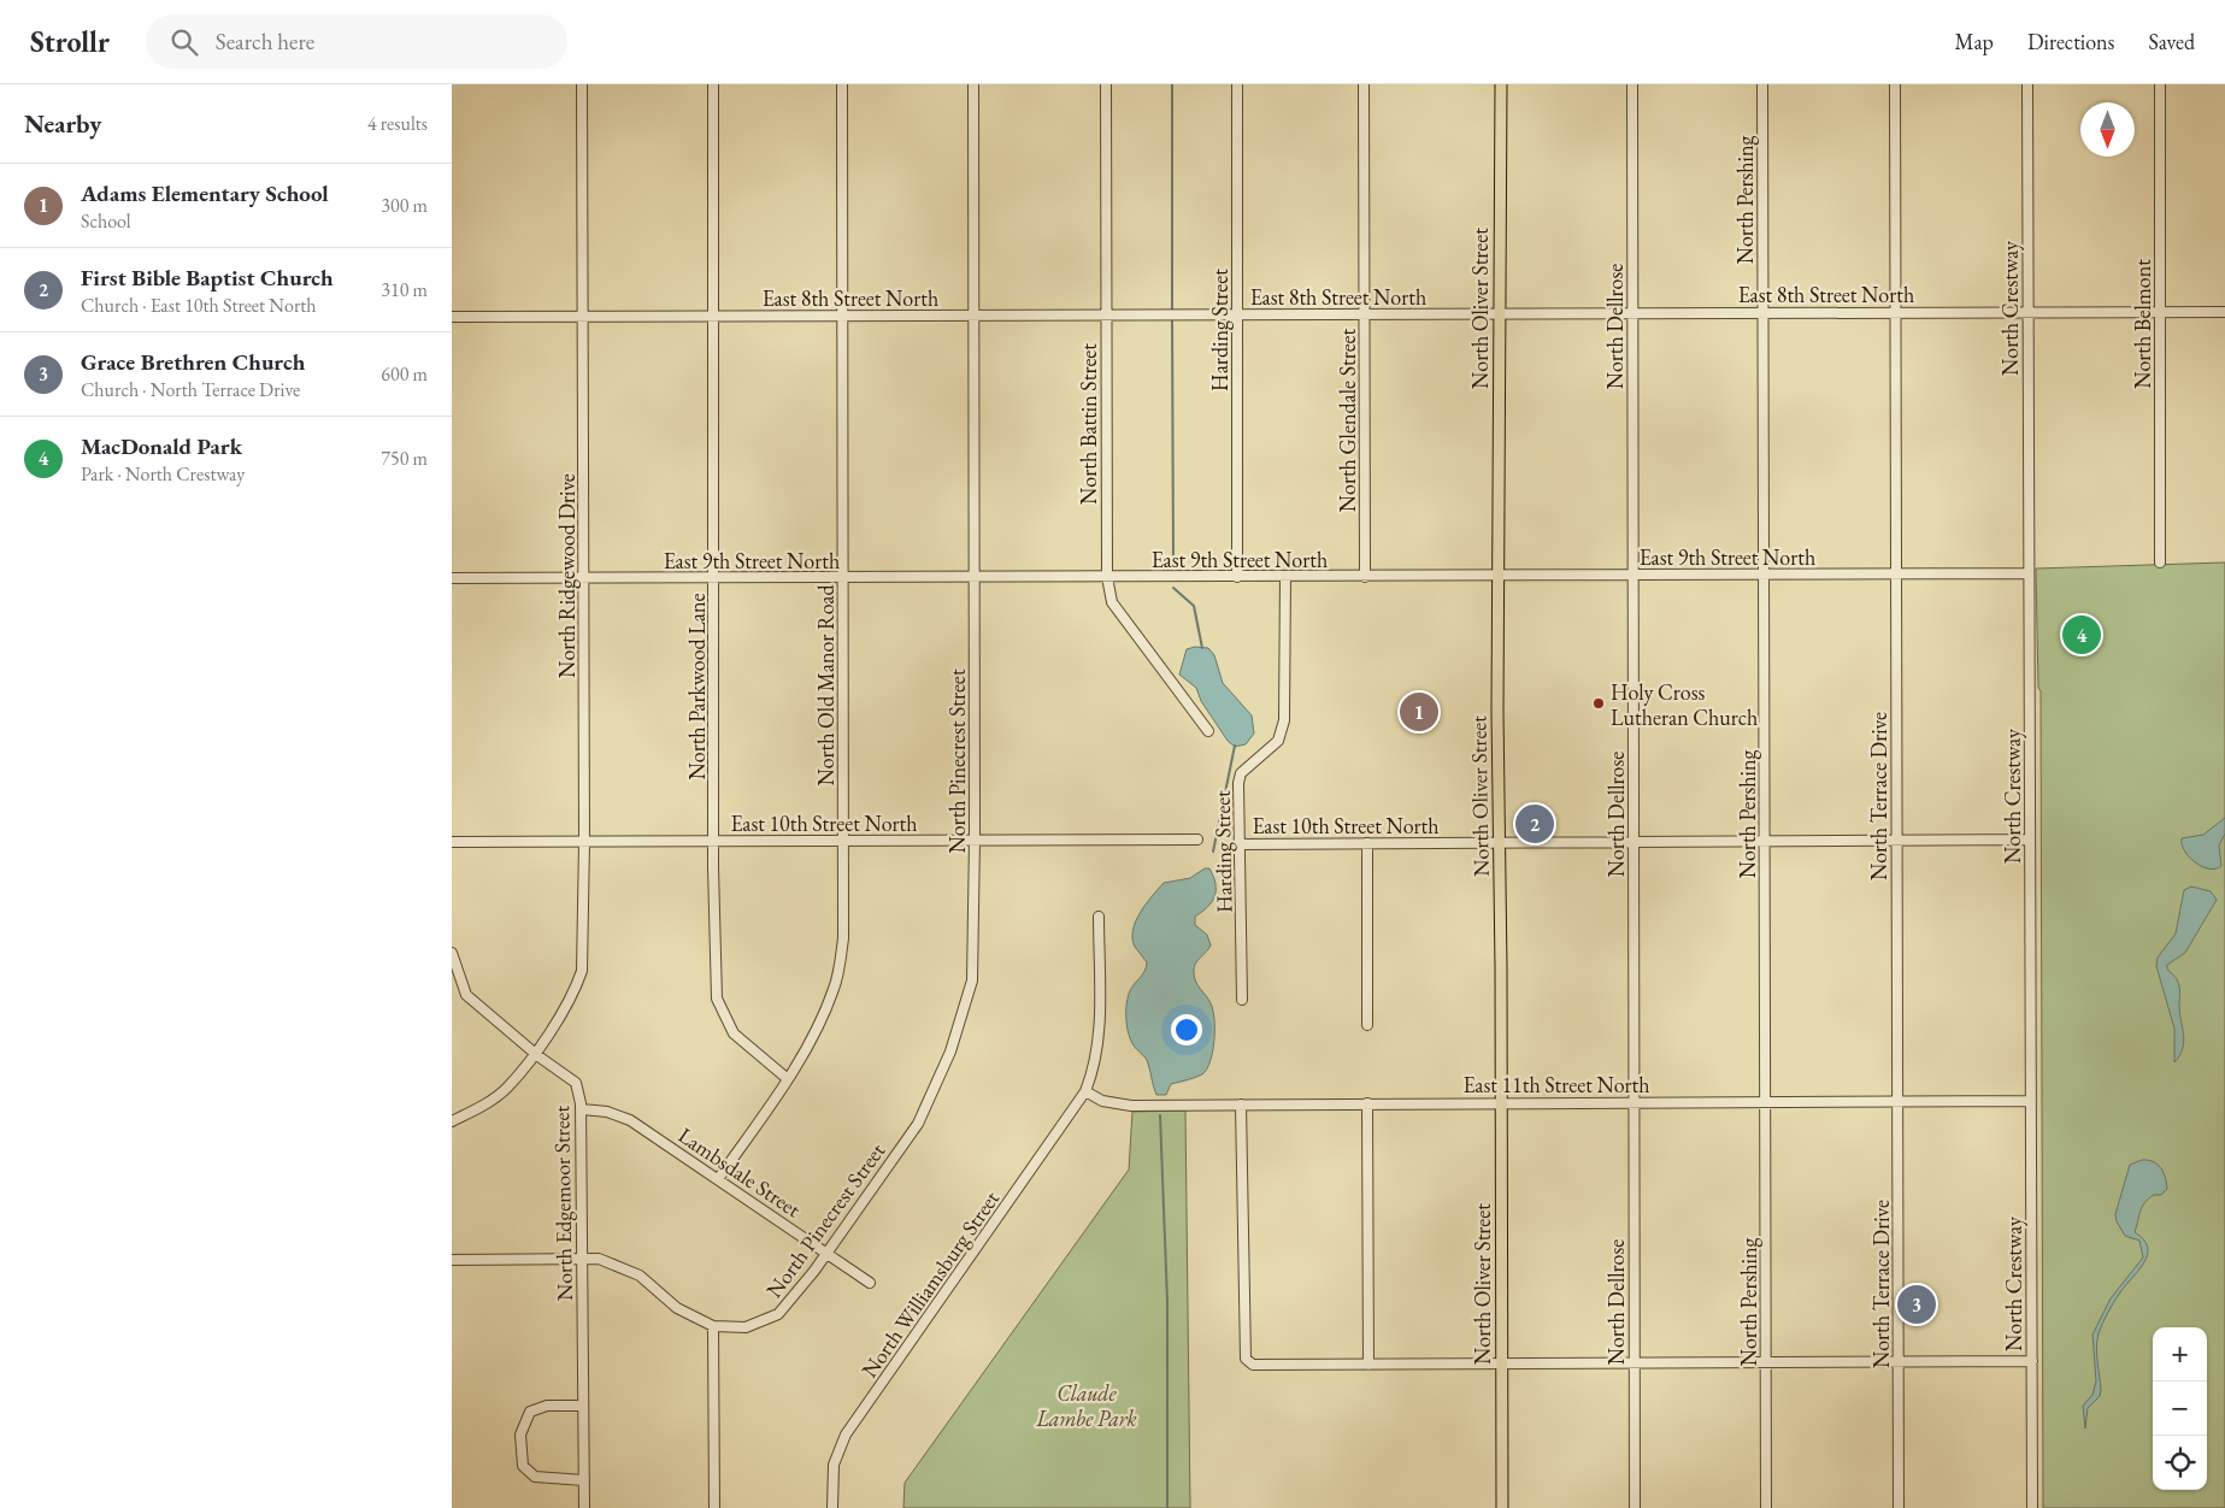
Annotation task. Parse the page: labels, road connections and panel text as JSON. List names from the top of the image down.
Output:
{
  "streets": {
    "main road": ["North Oliver Street"],
    "street": [
      "North Pershing",
      "East 8th Street North",
      "North Crestway",
      "North Belmont",
      "North Dellrose",
      "Harding Street",
      "North Glendale Street",
      "North Battin Street",
      "East 9th Street North",
      "North Ridgewood Drive",
      "North Old Manor Road",
      "North Parkwood Lane",
      "North Pinecrest Street",
      "North Terrace Drive",
      "East 10th Street North",
      "East 11th Street North",
      "Lambsdale Street",
      "North Edgemoor Street",
      "North Williamsburg Street"
    ]
  },
  "crossings": [
    ["North Pershing", "East 8th Street North"],
    ["North Pershing", "East 9th Street North"],
    ["North Pershing", "East 10th Street North"],
    ["North Pershing", "East 11th Street North"],
    ["East 8th Street North", "North Oliver Street"],
    ["East 8th Street North", "North Crestway"],
    ["East 8th Street North", "North Belmont"],
    ["East 8th Street North", "North Dellrose"],
    ["East 8th Street North", "Harding Street"],
    ["East 8th Street North", "North Glendale Street"],
    ["East 8th Street North", "North Battin Street"],
    ["East 8th Street North", "North Ridgewood Drive"],
    ["East 8th Street North", "North Old Manor Road"],
    ["East 8th Street North", "North Parkwood Lane"],
    ["East 8th Street North", "North Pinecrest Street"],
    ["East 8th Street North", "North Terrace Drive"],
    ["North Oliver Street", "East 9th Street North"],
    ["North Oliver Street", "East 10th Street North"],
    ["North Oliver Street", "East 11th Street North"],
    ["North Crestway", "East 9th Street North"],
    ["North Crestway", "East 10th Street North"],
    ["North Crestway", "East 11th Street North"],
    ["North Dellrose", "East 9th Street North"],
    ["North Dellrose", "East 10th Street North"],
    ["North Dellrose", "East 11th Street North"],
    ["Harding Street", "East 9th Street North"],
    ["Harding Street", "East 10th Street North"],
    ["North Glendale Street", "East 9th Street North"],
    ["North Battin Street", "East 9th Street North"],
    ["East 9th Street North", "North Ridgewood Drive"],
    ["East 9th Street North", "North Old Manor Road"],
    ["East 9th Street North", "North Parkwood Lane"],
    ["East 9th Street North", "North Pinecrest Street"],
    ["East 9th Street North", "North Terrace Drive"],
    ["North Ridgewood Drive", "East 10th Street North"],
    ["North Ridgewood Drive", "North Edgemoor Street"],
    ["North Old Manor Road", "North Parkwood Lane"],
    ["North Old Manor Road", "East 10th Street North"],
    ["North Old Manor Road", "Lambsdale Street"],
    ["North Parkwood Lane", "East 10th Street North"],
    ["North Pinecrest Street", "East 10th Street North"],
    ["North Pinecrest Street", "Lambsdale Street"],
    ["North Terrace Drive", "East 10th Street North"],
    ["North Terrace Drive", "East 11th Street North"],
    ["East 11th Street North", "North Williamsburg Street"],
    ["Lambsdale Street", "North Edgemoor Street"]
  ],
  "parks": ["Claude Lambe Park"],
  "places": ["Holy Cross Lutheran Church"],
  "north": "bottom",
  "page": {
    "header": "Strollr",
    "search": "Search here",
    "nav": ["Map", "Directions", "Saved"],
    "heading": ["Nearby", "4 results"],
    "list": [
      {
        "mark": "1",
        "name": "Adams Elementary School",
        "note": "School",
        "value": "300 m"
      },
      {
        "mark": "2",
        "name": "First Bible Baptist Church",
        "note": "Church · East 10th Street North",
        "value": "310 m"
      },
      {
        "mark": "3",
        "name": "Grace Brethren Church",
        "note": "Church · North Terrace Drive",
        "value": "600 m"
      },
      {
        "mark": "4",
        "name": "MacDonald Park",
        "note": "Park · North Crestway",
        "value": "750 m"
      }
    ],
    "pins": [
      "4",
      "1",
      "2",
      "3"
    ],
    "map_buttons": ["+", "−"]
  }
}
